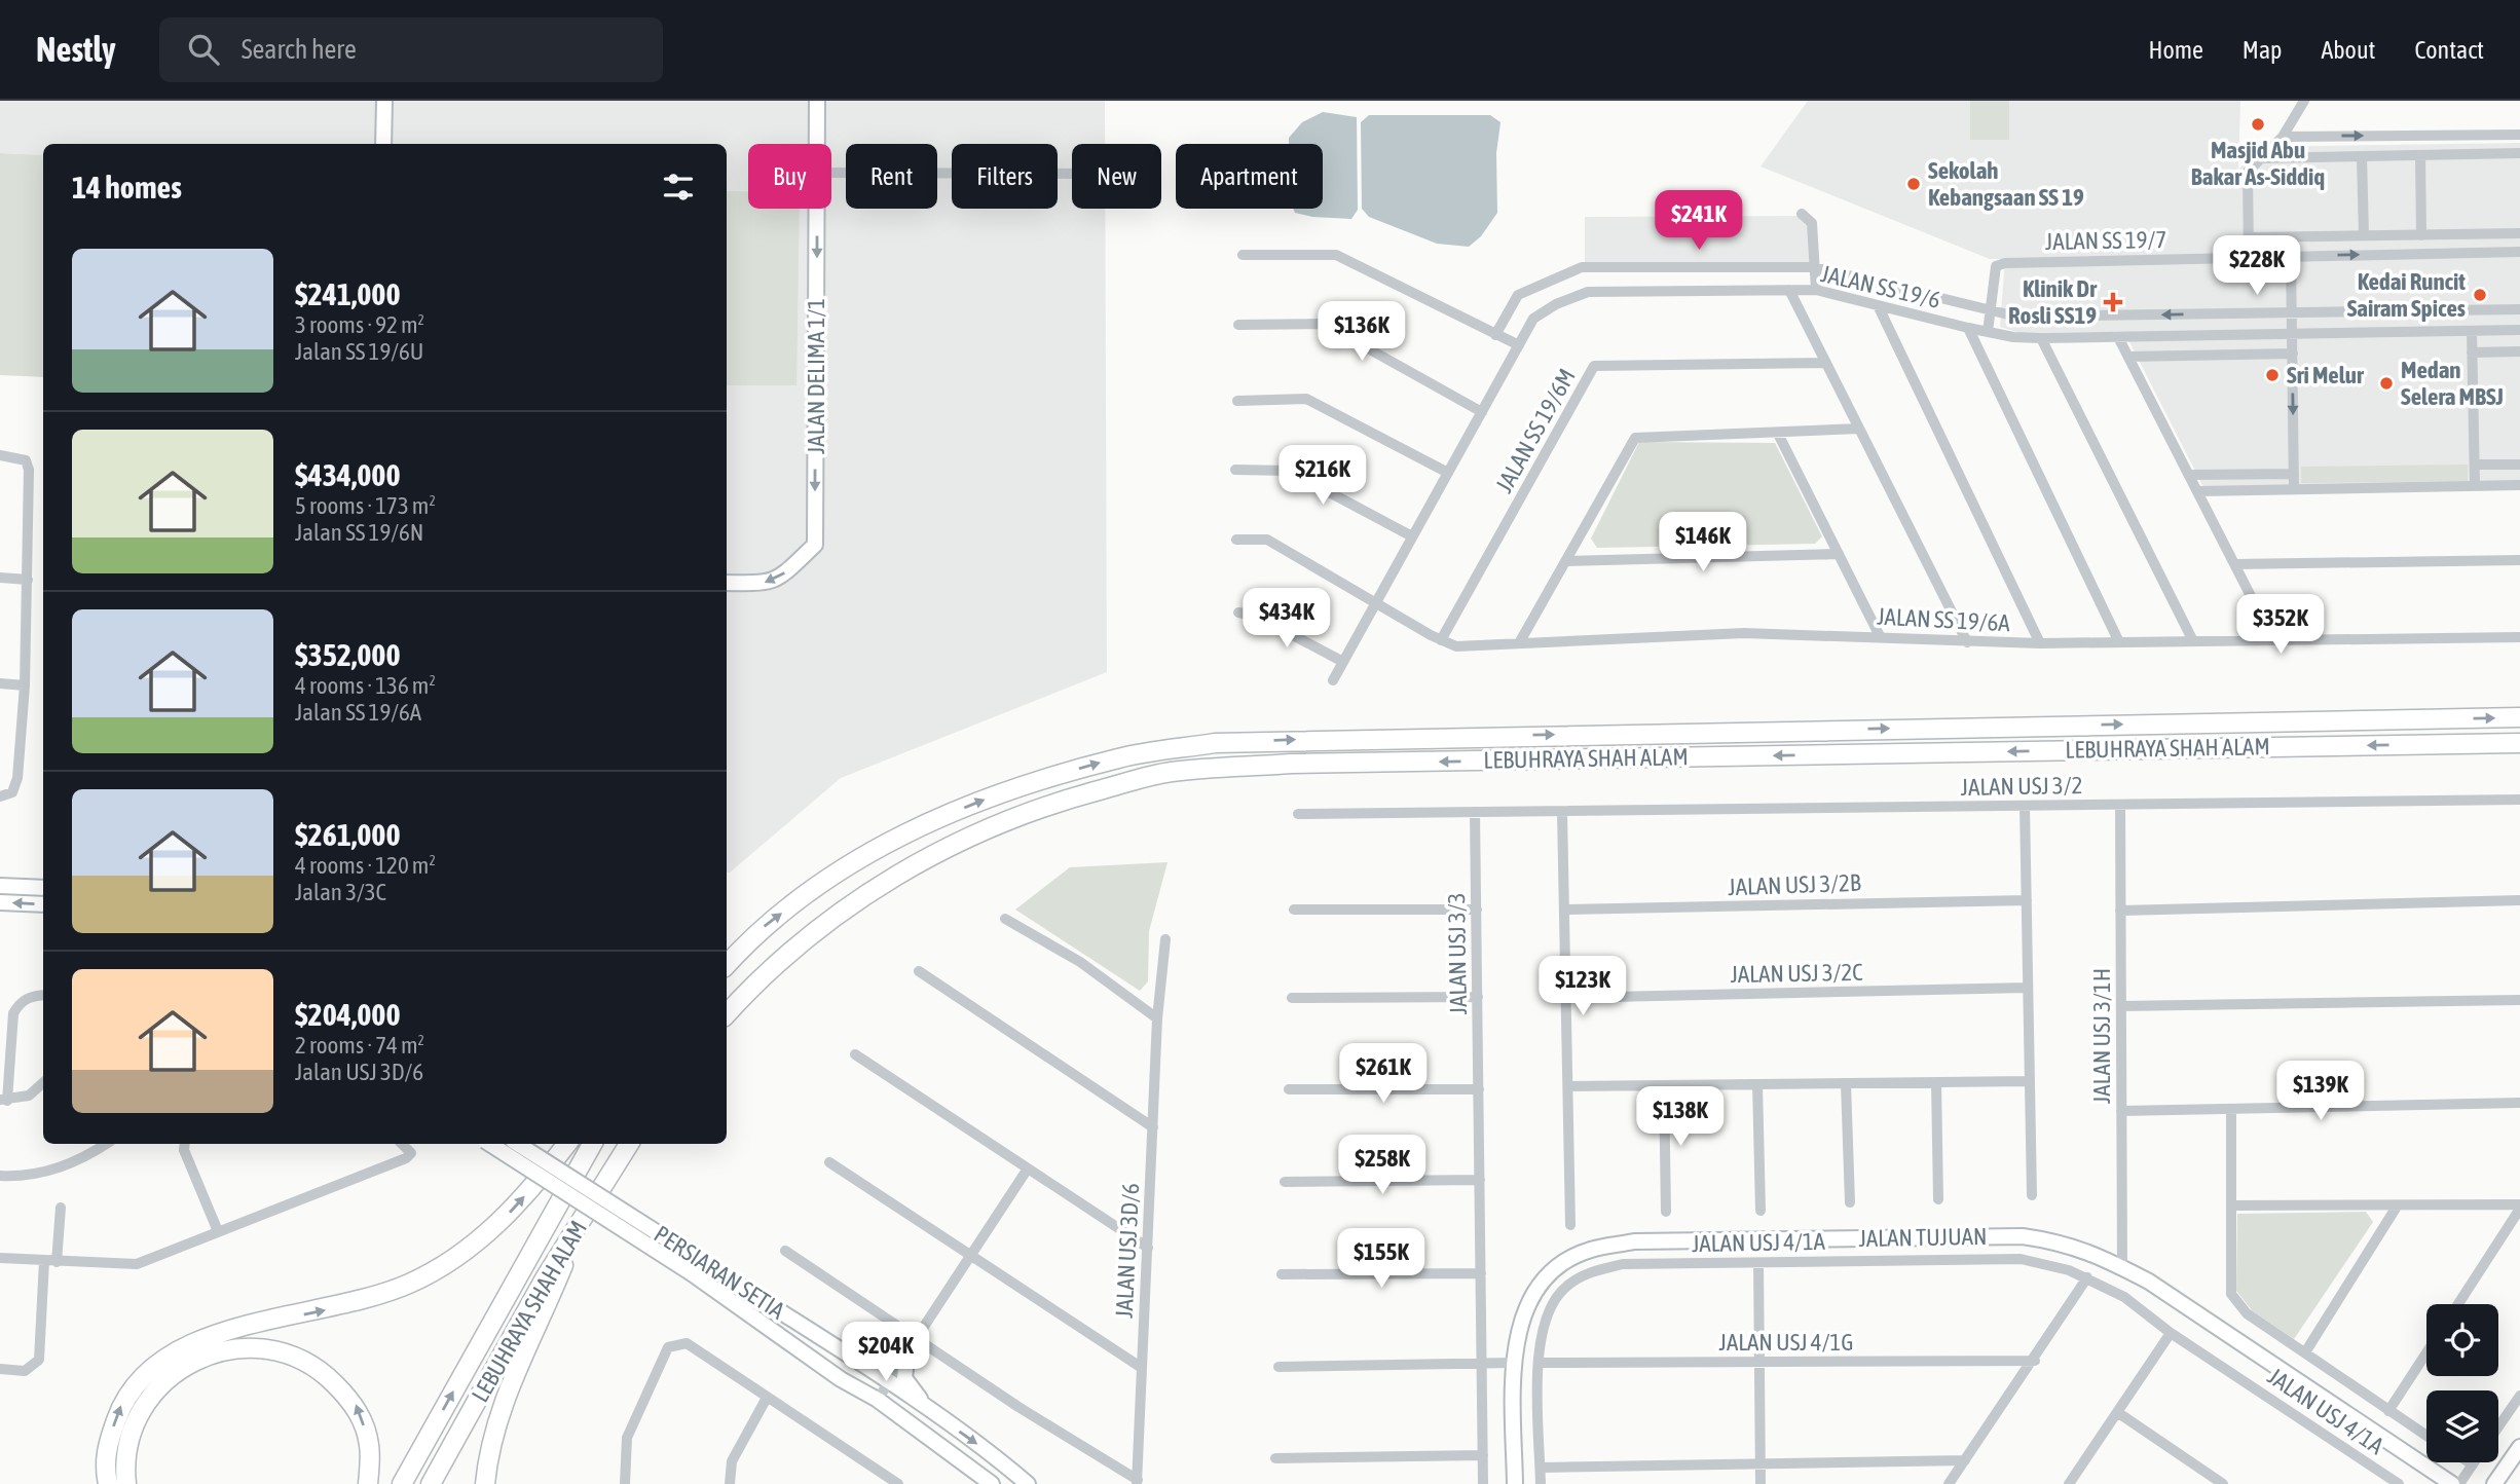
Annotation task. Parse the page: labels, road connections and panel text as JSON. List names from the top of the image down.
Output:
{
  "streets": {
    "highway": ["LEBUHRAYA SHAH ALAM"],
    "street": [
      "JALAN SS 19/7",
      "JALAN SS 19/6",
      "JALAN DELIMA 1/1",
      "JALAN SS 19/6M",
      "JALAN SS 19/6A",
      "JALAN USJ 3/2",
      "JALAN USJ 3/2B",
      "JALAN USJ 3/3",
      "JALAN USJ 3/2C",
      "JALAN USJ 3/1H",
      "JALAN TUJUAN",
      "JALAN USJ 4/1A",
      "JALAN USJ 3D/6",
      "PERSIARAN SETIA",
      "JALAN USJ 4/1G"
    ]
  },
  "crossings": [
    ["JALAN SS 19/7", "JALAN SS 19/6"],
    ["JALAN SS 19/6", "JALAN SS 19/6A"],
    ["JALAN SS 19/6M", "JALAN SS 19/6A"],
    ["JALAN USJ 3/2", "JALAN USJ 3/3"],
    ["JALAN USJ 3/2", "JALAN USJ 3/1H"],
    ["JALAN USJ 3/1H", "JALAN TUJUAN"],
    ["JALAN USJ 4/1A", "JALAN USJ 4/1G"]
  ],
  "one_way": ["JALAN DELIMA 1/1"],
  "places": {
    "other": [
      "Masjid Abu Bakar As-Siddiq",
      "Sekolah Kebangsaan SS 19",
      "Kedai Runcit Sairam Spices",
      "Sri Melur",
      "Medan Selera MBSJ"
    ],
    "health": ["Klinik Dr Rosli SS19"]
  },
  "page": {
    "header": "Nestly",
    "search": "Search here",
    "nav": [
      "Home",
      "Map",
      "About",
      "Contact"
    ],
    "chip": [
      "Buy",
      "Rent",
      "Filters",
      "New",
      "Apartment"
    ],
    "heading": "14 homes",
    "price": [
      "$241K",
      "$228K",
      "$136K",
      "$216K",
      "$146K",
      "$434K",
      "$352K",
      "$123K",
      "$261K",
      "$139K",
      "$138K",
      "$258K",
      "$155K",
      "$204K"
    ],
    "list": [
      {
        "name": "$241,000",
        "note": "3 rooms · 92 m² · Jalan SS 19/6U"
      },
      {
        "name": "$434,000",
        "note": "5 rooms · 173 m² · Jalan SS 19/6N"
      },
      {
        "name": "$352,000",
        "note": "4 rooms · 136 m² · Jalan SS 19/6A"
      },
      {
        "name": "$261,000",
        "note": "4 rooms · 120 m² · Jalan 3/3C"
      },
      {
        "name": "$204,000",
        "note": "2 rooms · 74 m² · Jalan USJ 3D/6"
      }
    ]
  }
}
